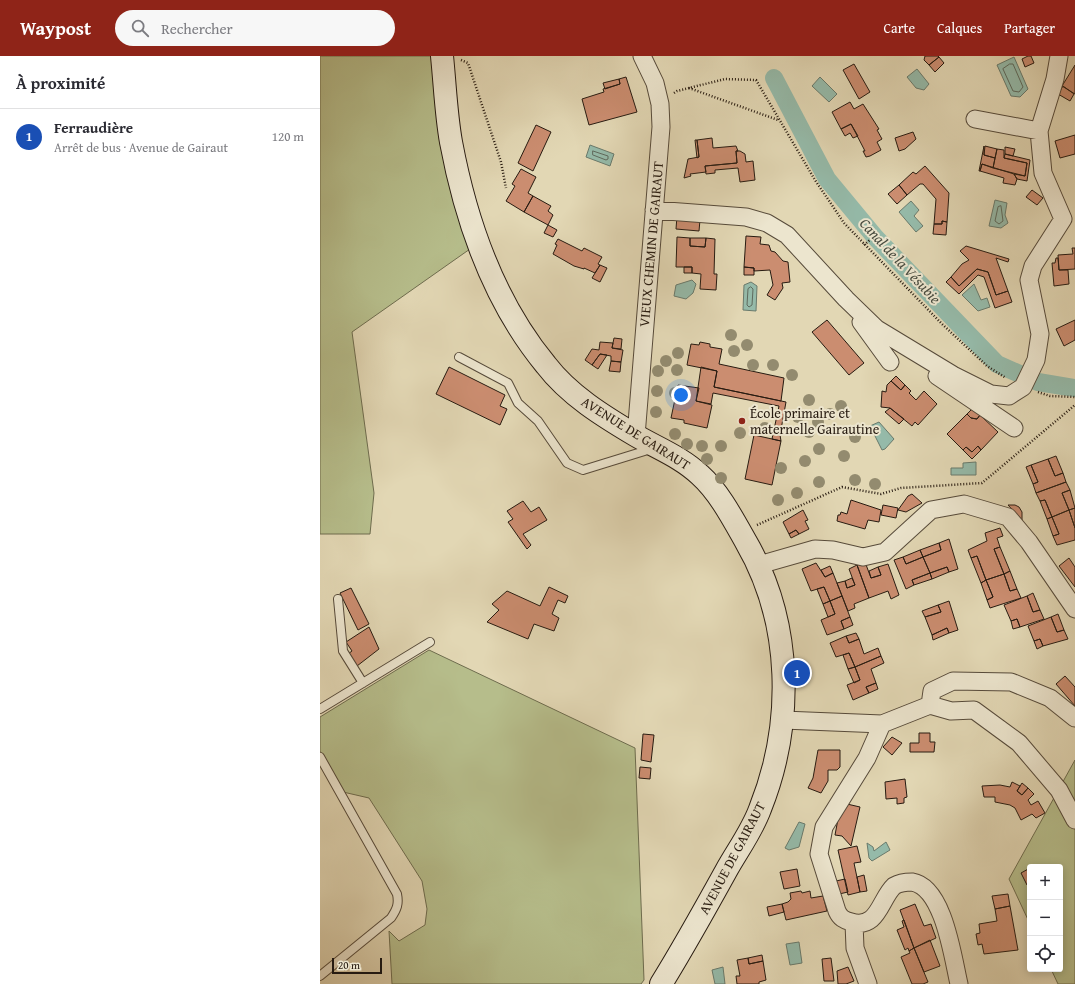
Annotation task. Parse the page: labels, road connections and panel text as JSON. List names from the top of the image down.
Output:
{
  "streets": {
    "street": ["VIEUX CHEMIN DE GAIRAUT", "AVENUE DE GAIRAUT"]
  },
  "crossings": [
    ["VIEUX CHEMIN DE GAIRAUT", "AVENUE DE GAIRAUT"]
  ],
  "water": ["Canal de la Vésubie"],
  "places": ["École primaire et maternelle Gairautine"],
  "scale_bar": "20 m",
  "page": {
    "header": "Waypost",
    "search": "Rechercher",
    "nav": ["Carte", "Calques", "Partager"],
    "heading": "À proximité",
    "list": [
      {
        "mark": "1",
        "name": "Ferraudière",
        "note": "Arrêt de bus · Avenue de Gairaut",
        "value": "120 m"
      }
    ],
    "pins": "1",
    "map_buttons": ["+", "−"],
    "scale": "20 m"
  }
}
